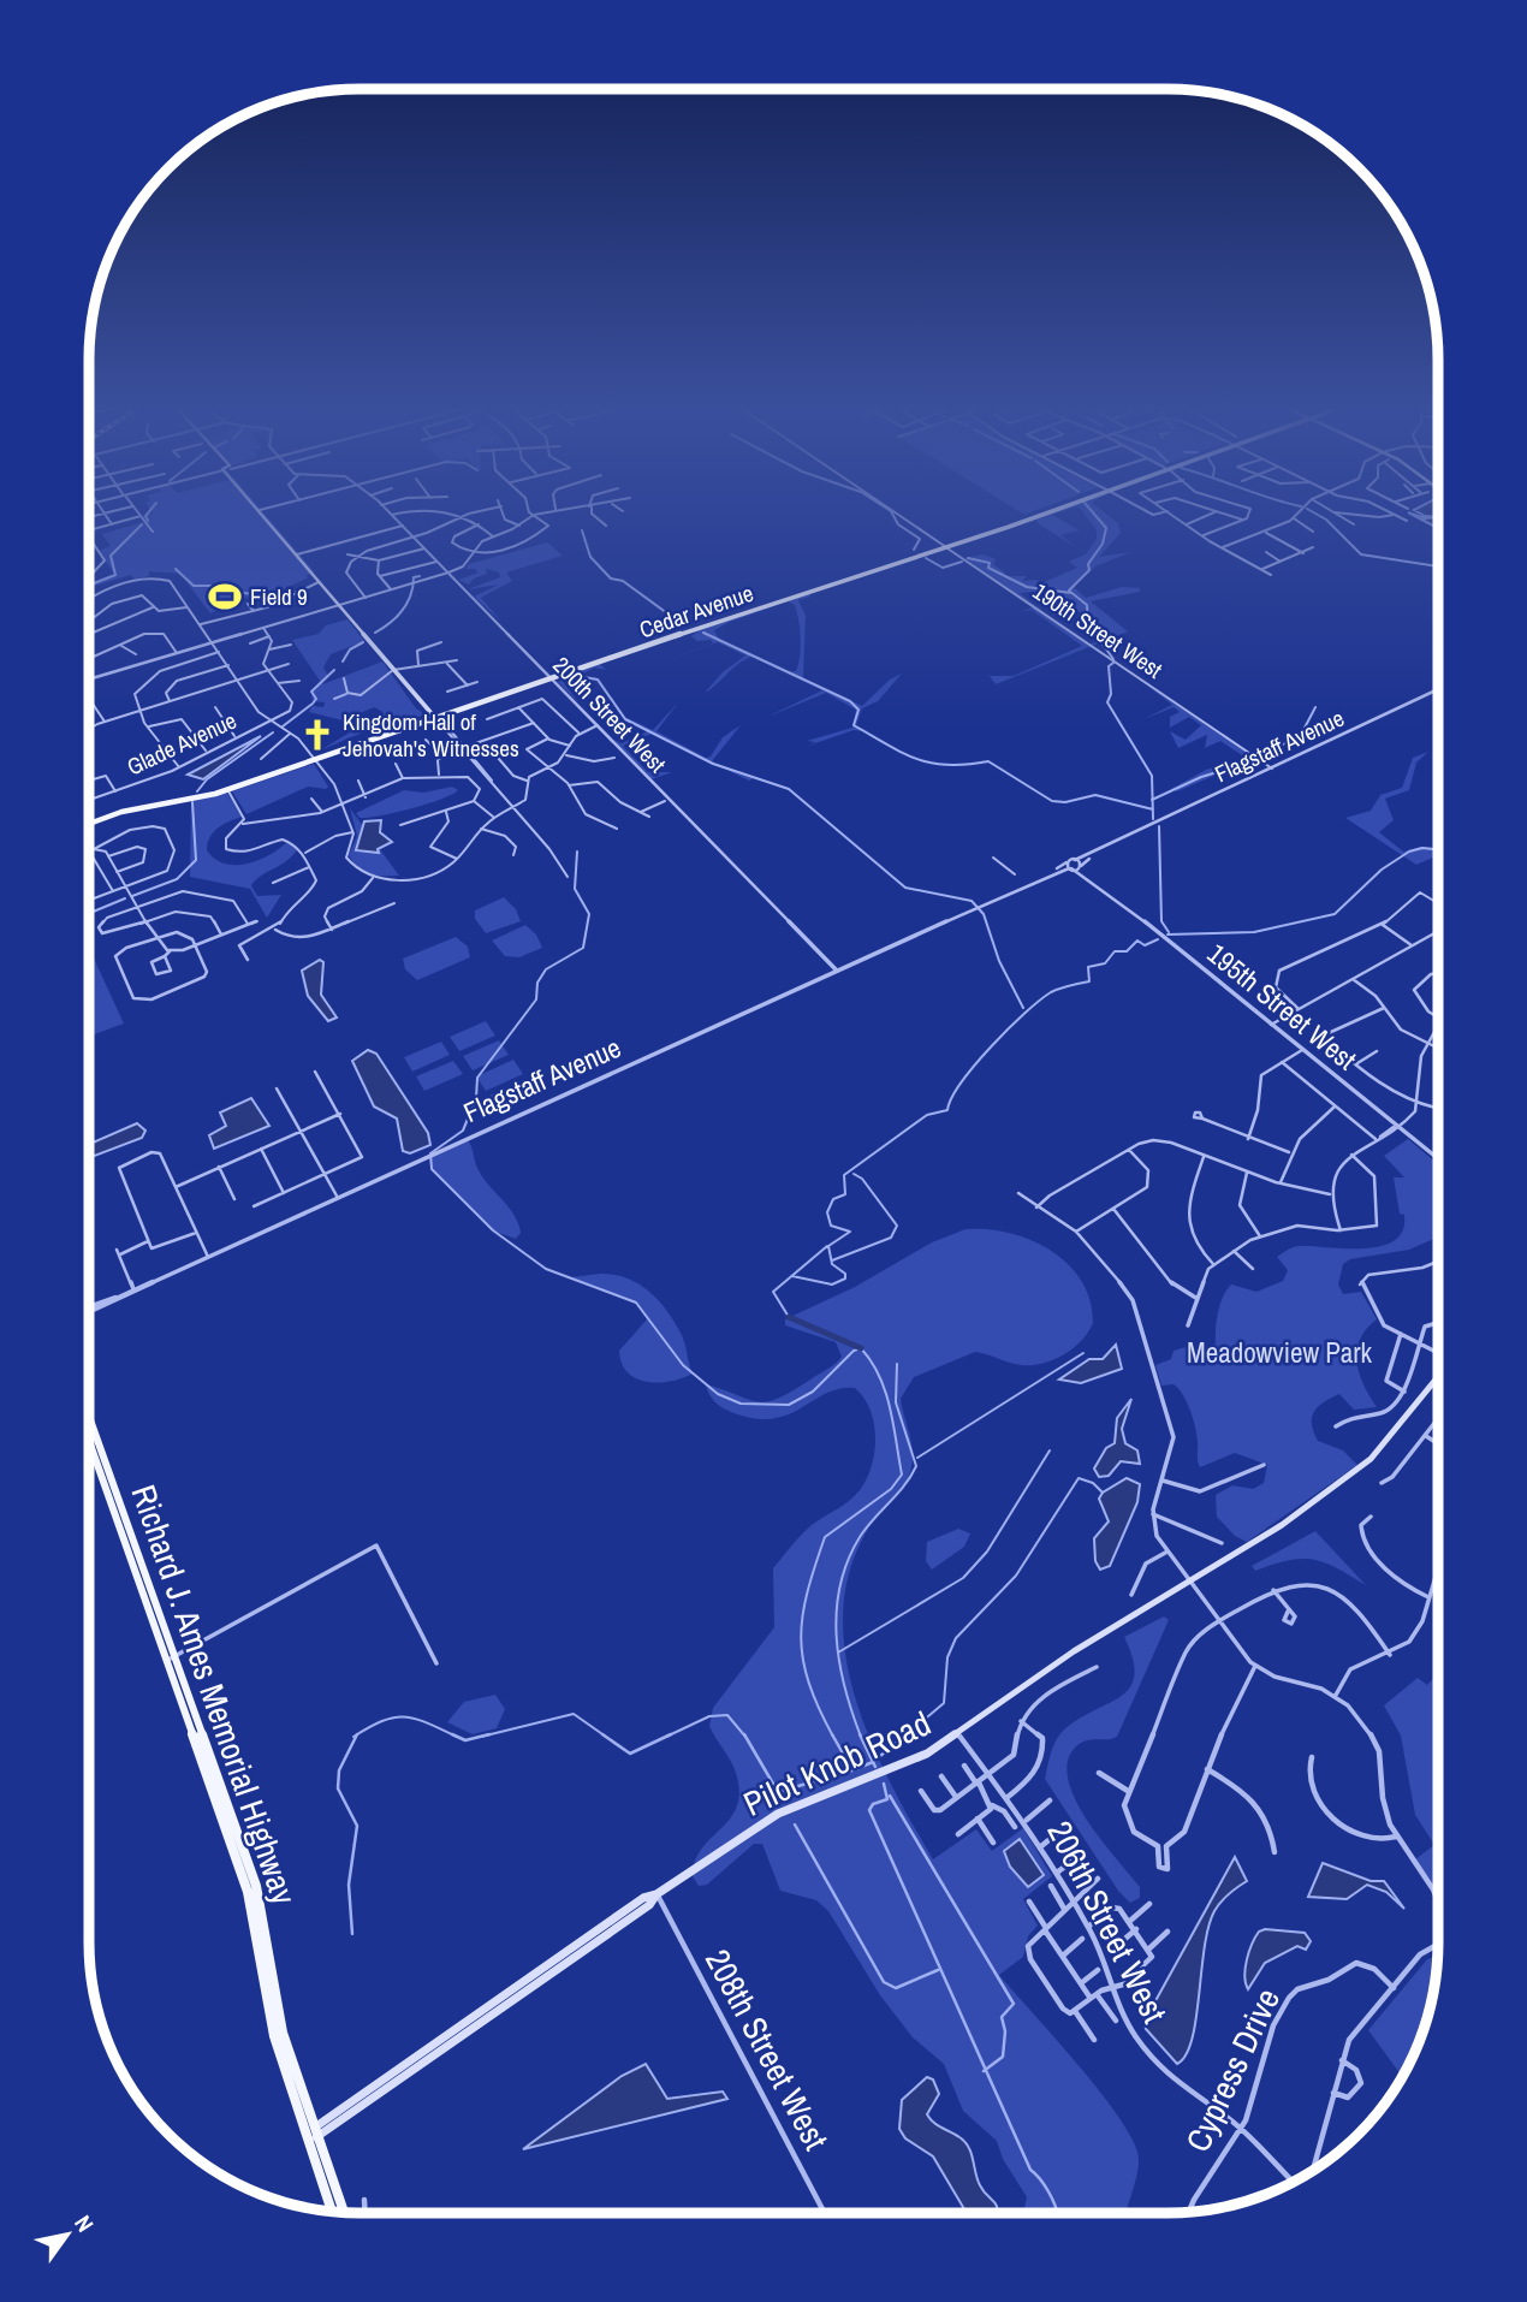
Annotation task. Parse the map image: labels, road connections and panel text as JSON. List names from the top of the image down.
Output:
{
  "streets": {
    "main road": ["Cedar Avenue", "Richard J. Ames Memorial Highway", "Pilot Knob Road"],
    "street": [
      "190th Street West",
      "200th Street West",
      "Glade Avenue",
      "Flagstaff Avenue",
      "195th Street West",
      "206th Street West",
      "208th Street West",
      "Cypress Drive"
    ]
  },
  "crossings": [
    ["Cedar Avenue", "190th Street West"],
    ["Cedar Avenue", "200th Street West"],
    ["190th Street West", "Flagstaff Avenue"],
    ["200th Street West", "Flagstaff Avenue"],
    ["Flagstaff Avenue", "195th Street West"],
    ["Richard J. Ames Memorial Highway", "Pilot Knob Road"],
    ["Pilot Knob Road", "206th Street West"],
    ["Pilot Knob Road", "208th Street West"],
    ["206th Street West", "Cypress Drive"]
  ],
  "parks": ["Meadowview Park"],
  "places": {
    "sports": ["Field 9"],
    "church": ["Kingdom Hall of Jehovah's Witnesses"]
  },
  "north": "top right"
}
